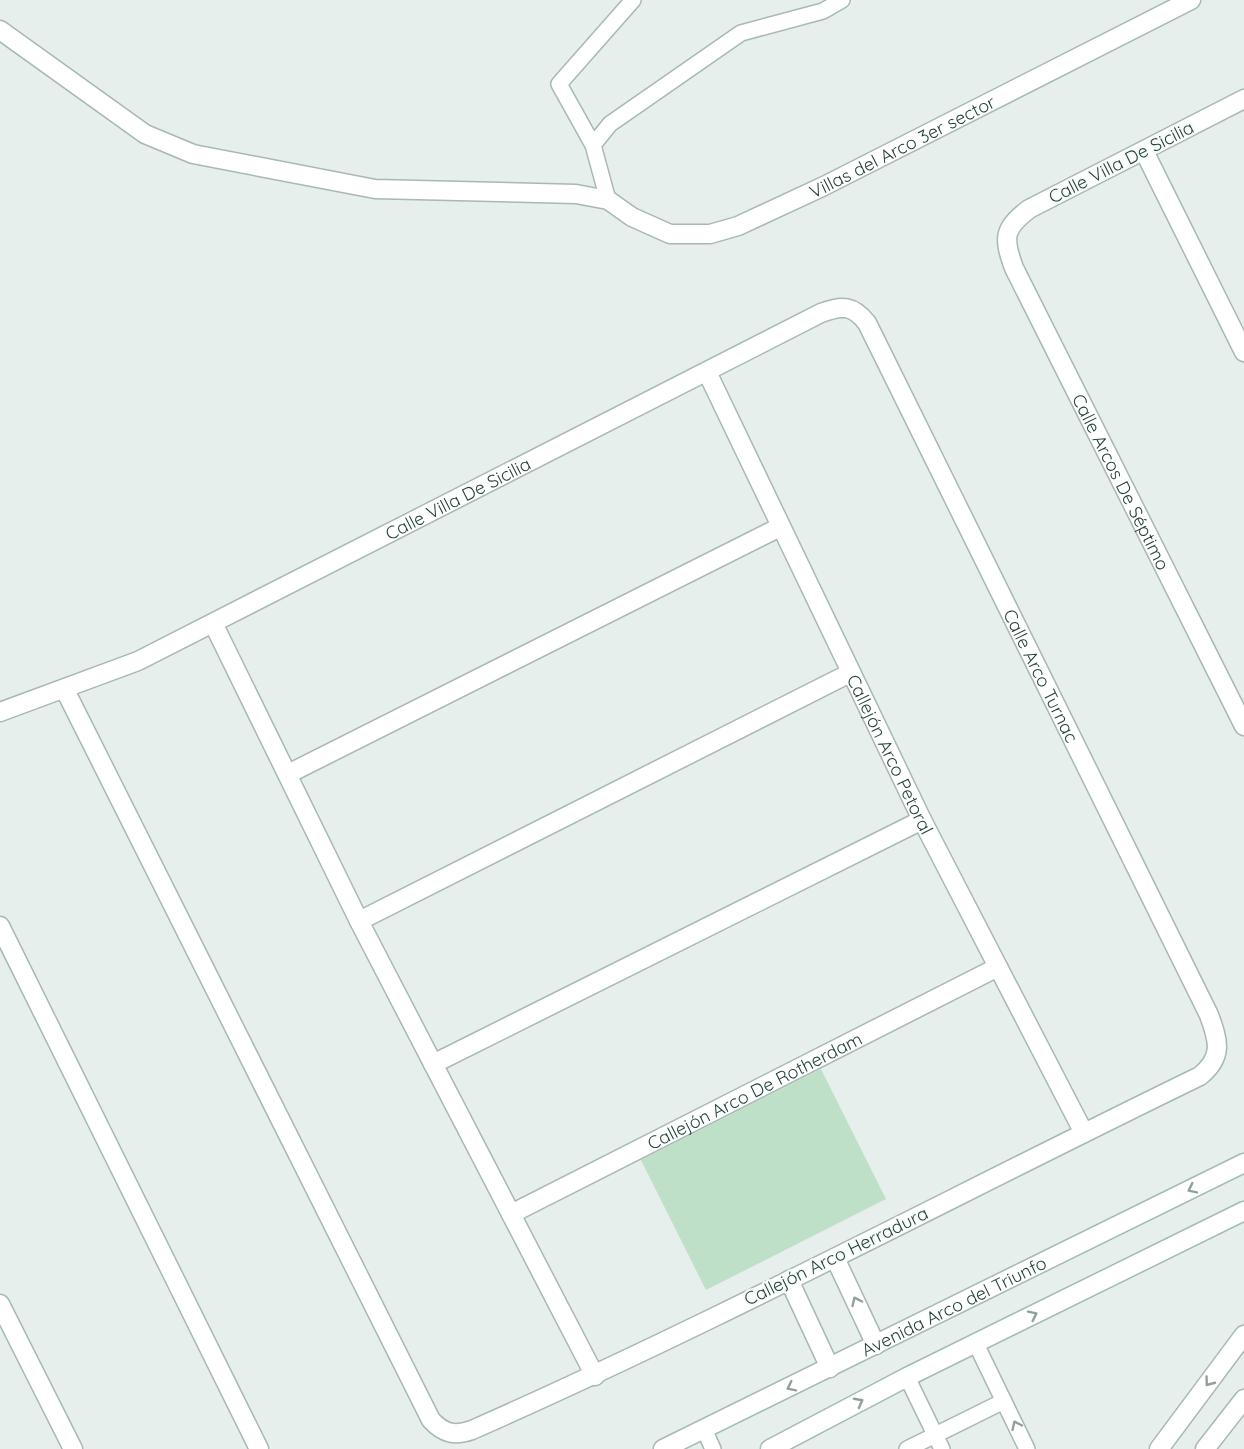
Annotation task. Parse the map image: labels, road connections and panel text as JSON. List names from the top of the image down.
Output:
{
  "streets": {
    "street": [
      "Villas del Arco 3er sector",
      "Calle Villa De Sicilia",
      "Calle Arcos De Séptimo",
      "Calle Arco Turnac",
      "Callejón Arco Petoral",
      "Callejón Arco De Rotherdam",
      "Callejón Arco Herradura",
      "Avenida Arco del Triunfo"
    ]
  },
  "crossings": [
    ["Calle Villa De Sicilia", "Calle Arcos De Séptimo"],
    ["Calle Villa De Sicilia", "Calle Arco Turnac"],
    ["Calle Villa De Sicilia", "Callejón Arco Petoral"],
    ["Calle Villa De Sicilia", "Callejón Arco Herradura"],
    ["Calle Arco Turnac", "Callejón Arco Herradura"],
    ["Callejón Arco Petoral", "Callejón Arco De Rotherdam"],
    ["Callejón Arco Petoral", "Callejón Arco Herradura"]
  ]
}
